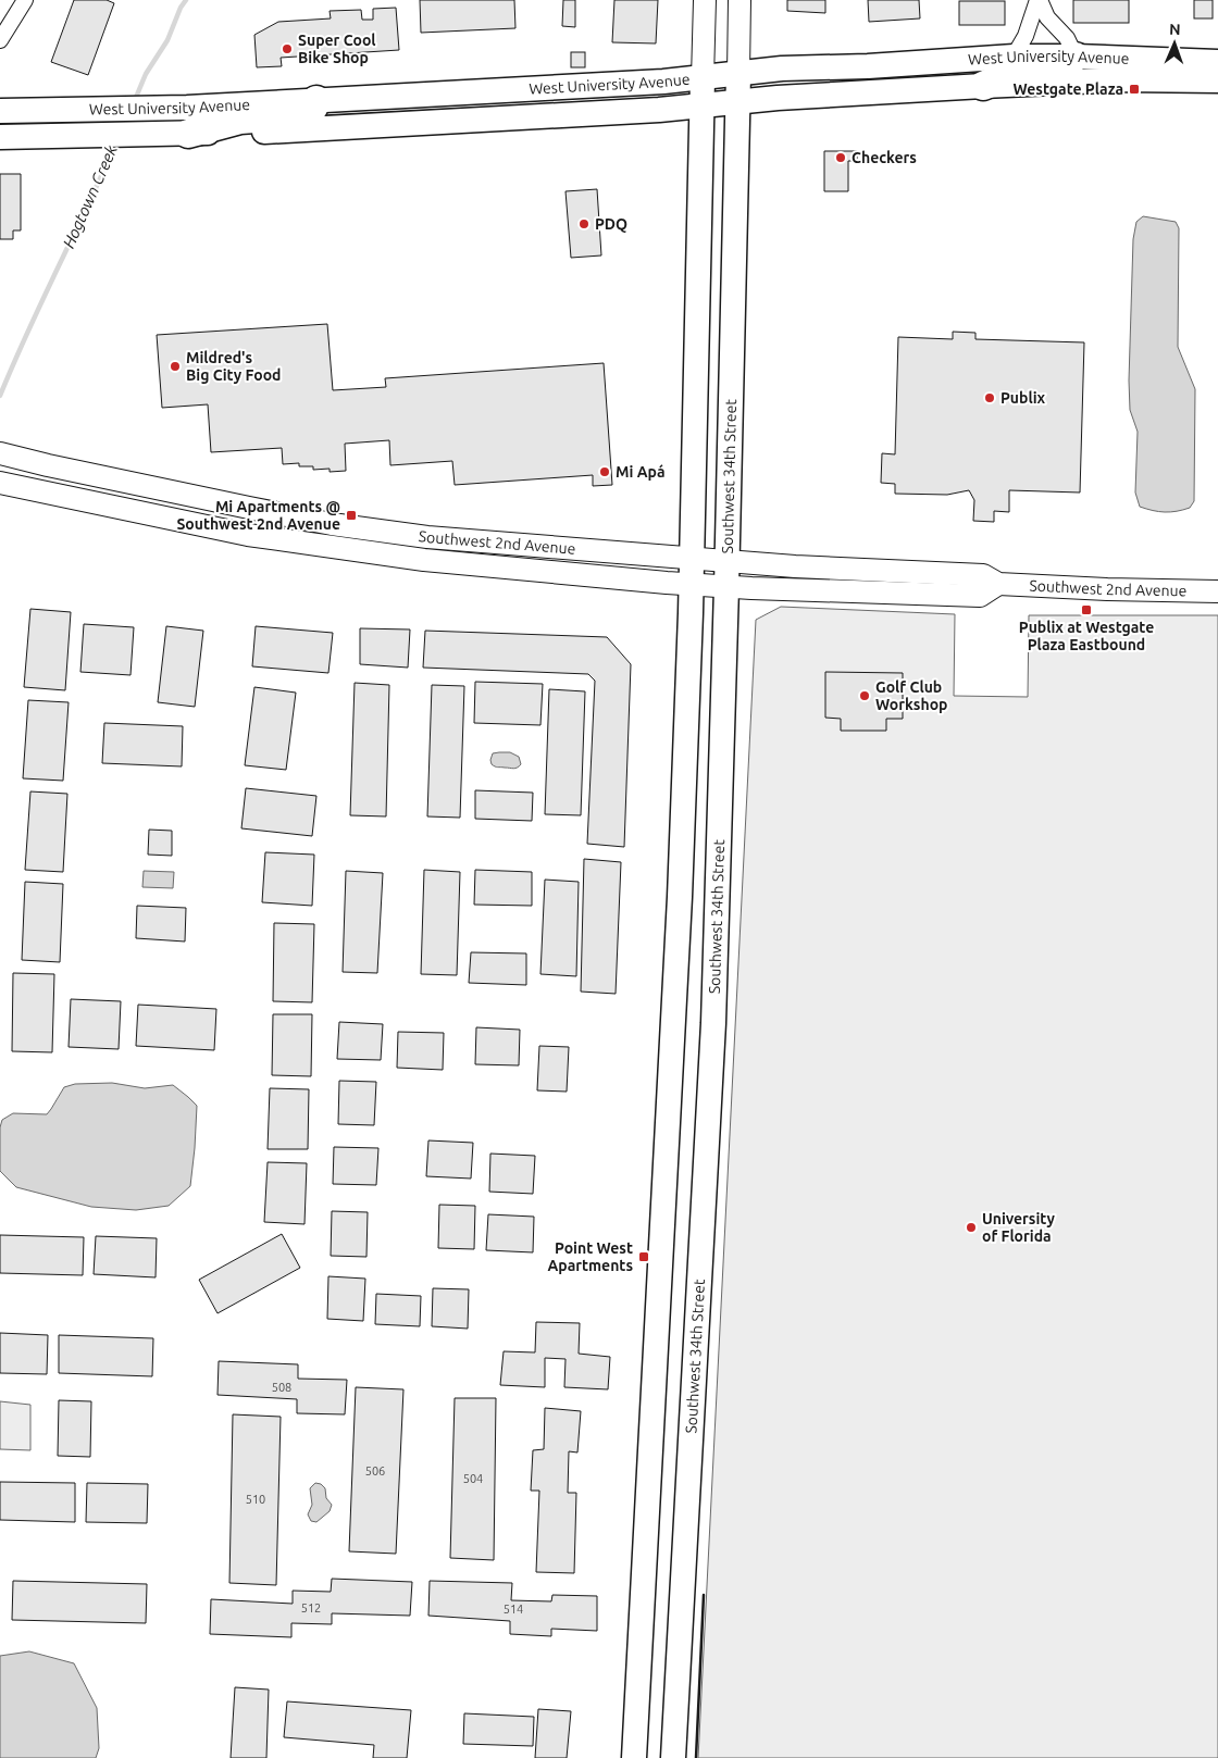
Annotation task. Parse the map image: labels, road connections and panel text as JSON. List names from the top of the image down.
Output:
{
  "streets": {
    "main road": ["West University Avenue", "Southwest 34th Street", "Southwest 2nd Avenue"]
  },
  "crossings": [
    ["West University Avenue", "Southwest 34th Street"],
    ["Southwest 34th Street", "Southwest 2nd Avenue"]
  ],
  "water": ["Hogtown Creek"],
  "places": {
    "other": [
      "Super Cool Bike Shop",
      "Checkers",
      "PDQ",
      "Mildred's Big City Food",
      "Publix",
      "Mi Apá",
      "Golf Club Workshop",
      "University of Florida"
    ],
    "transit": [
      "Westgate Plaza",
      "Mi Apartments @ Southwest 2nd Avenue",
      "Publix at Westgate Plaza Eastbound",
      "Point West Apartments"
    ]
  },
  "house_numbers": [
    "508",
    "506",
    "504",
    "510",
    "512",
    "514"
  ],
  "north": "top"
}
